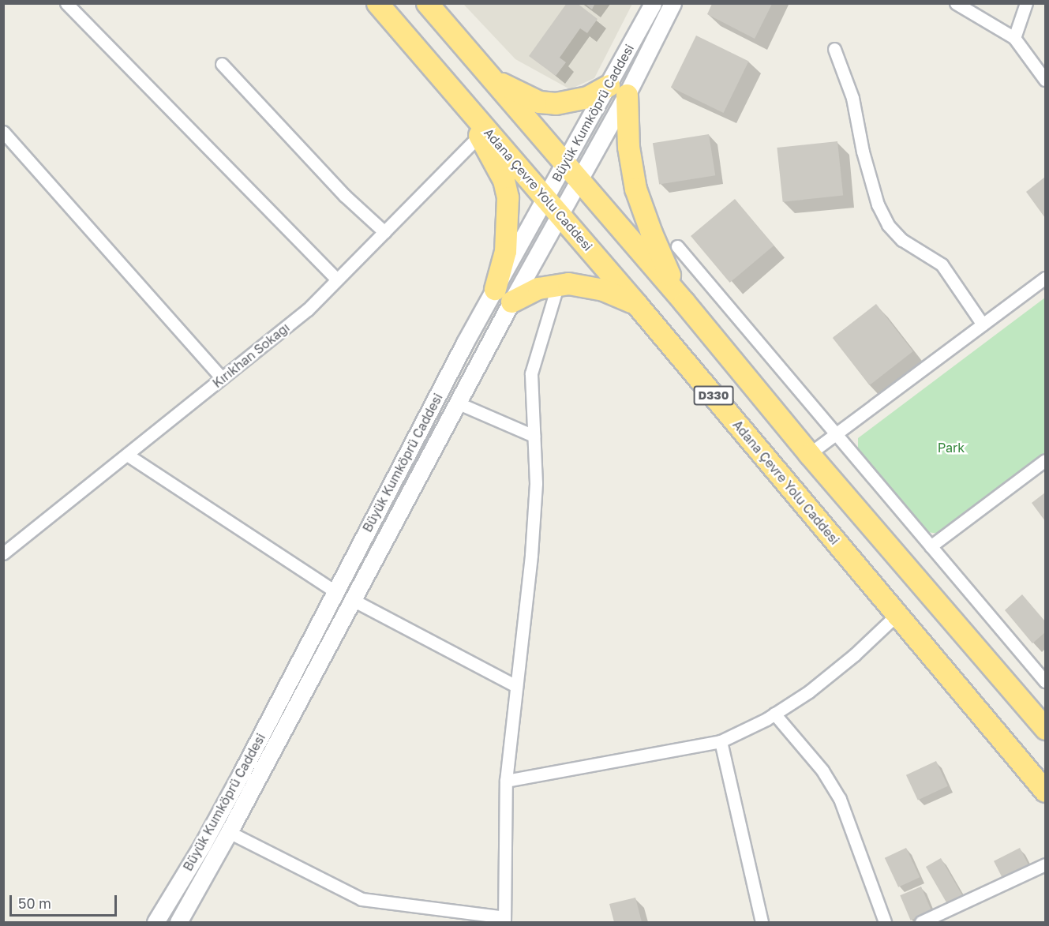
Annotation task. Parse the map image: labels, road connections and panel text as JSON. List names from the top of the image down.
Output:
{
  "streets": {
    "highway": ["Adana Çevre Yolu Caddesi", "D330"],
    "main road": ["Büyük Kumköprü Caddesi"],
    "street": ["Kırıkhan Sokağı"]
  },
  "crossings": [
    ["Büyük Kumköprü Caddesi", "Adana Çevre Yolu Caddesi"],
    ["Büyük Kumköprü Caddesi", "D330"]
  ],
  "parks": ["Park"],
  "scale_bar": "50 m"
}
